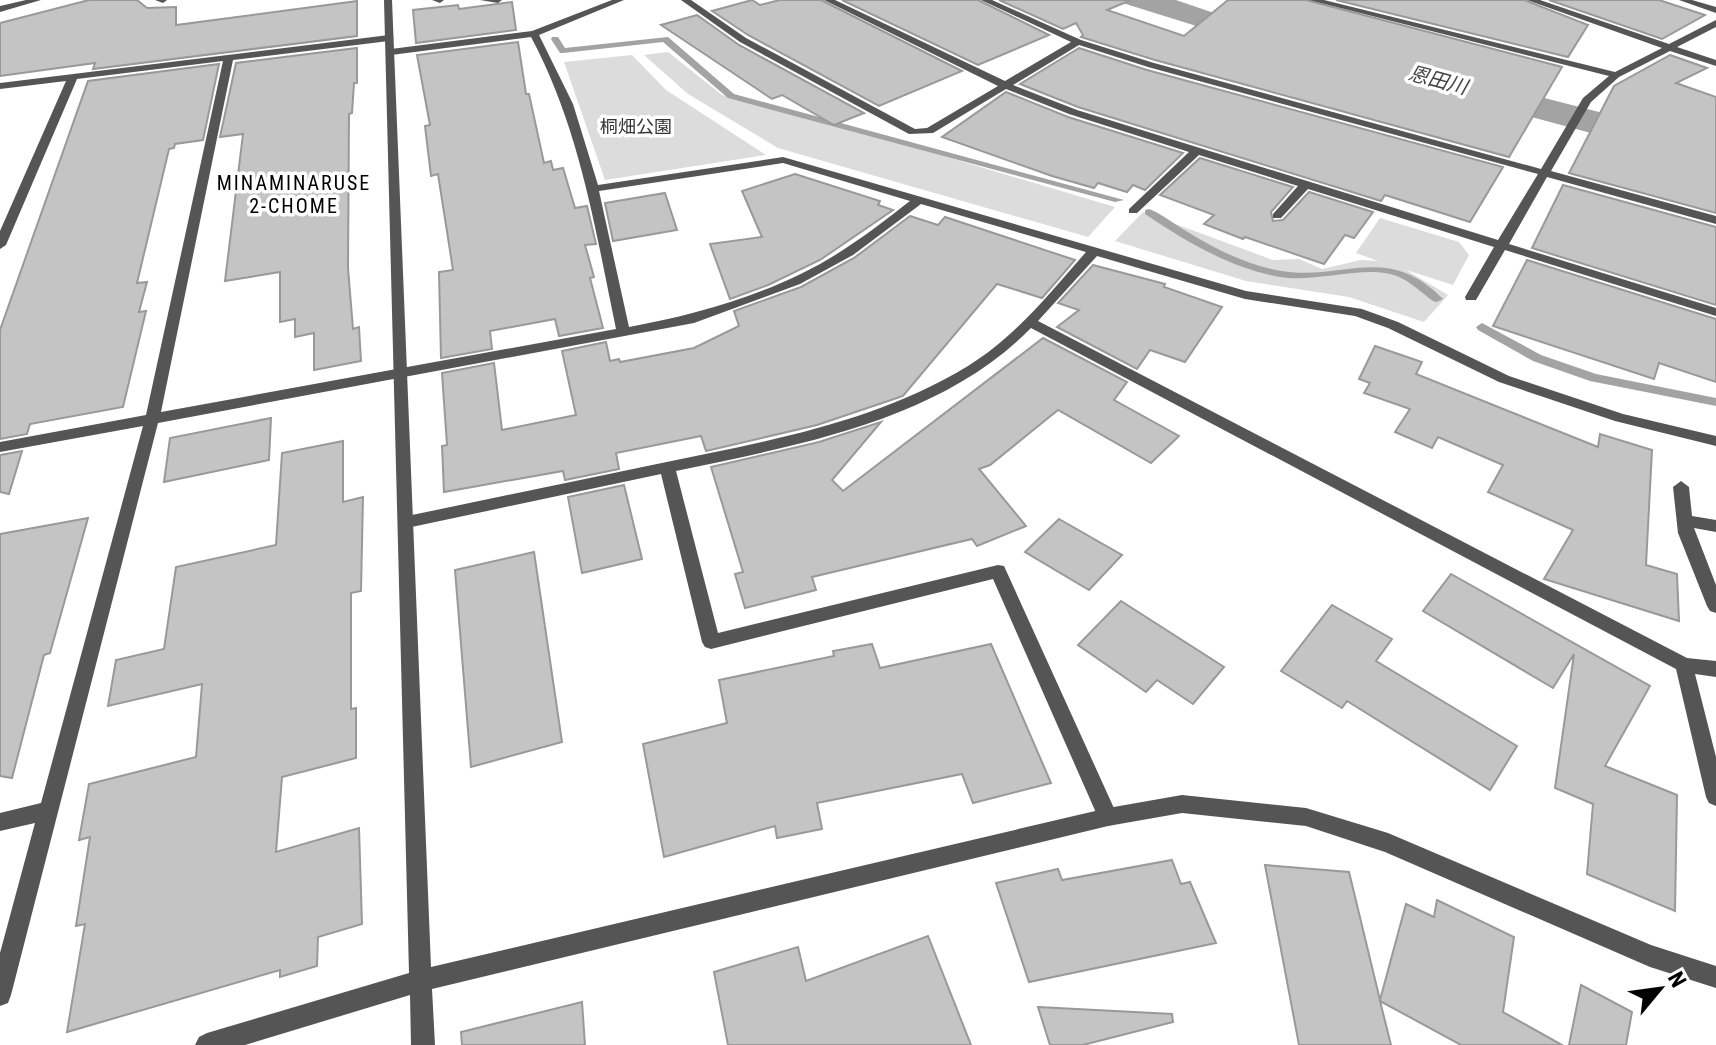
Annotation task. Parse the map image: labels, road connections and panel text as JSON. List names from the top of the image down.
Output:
{
  "districts": ["MINAMINARUSE 2-CHOME"],
  "water": ["恩田川"],
  "parks": ["桐畑公園"],
  "north": "top right"
}
